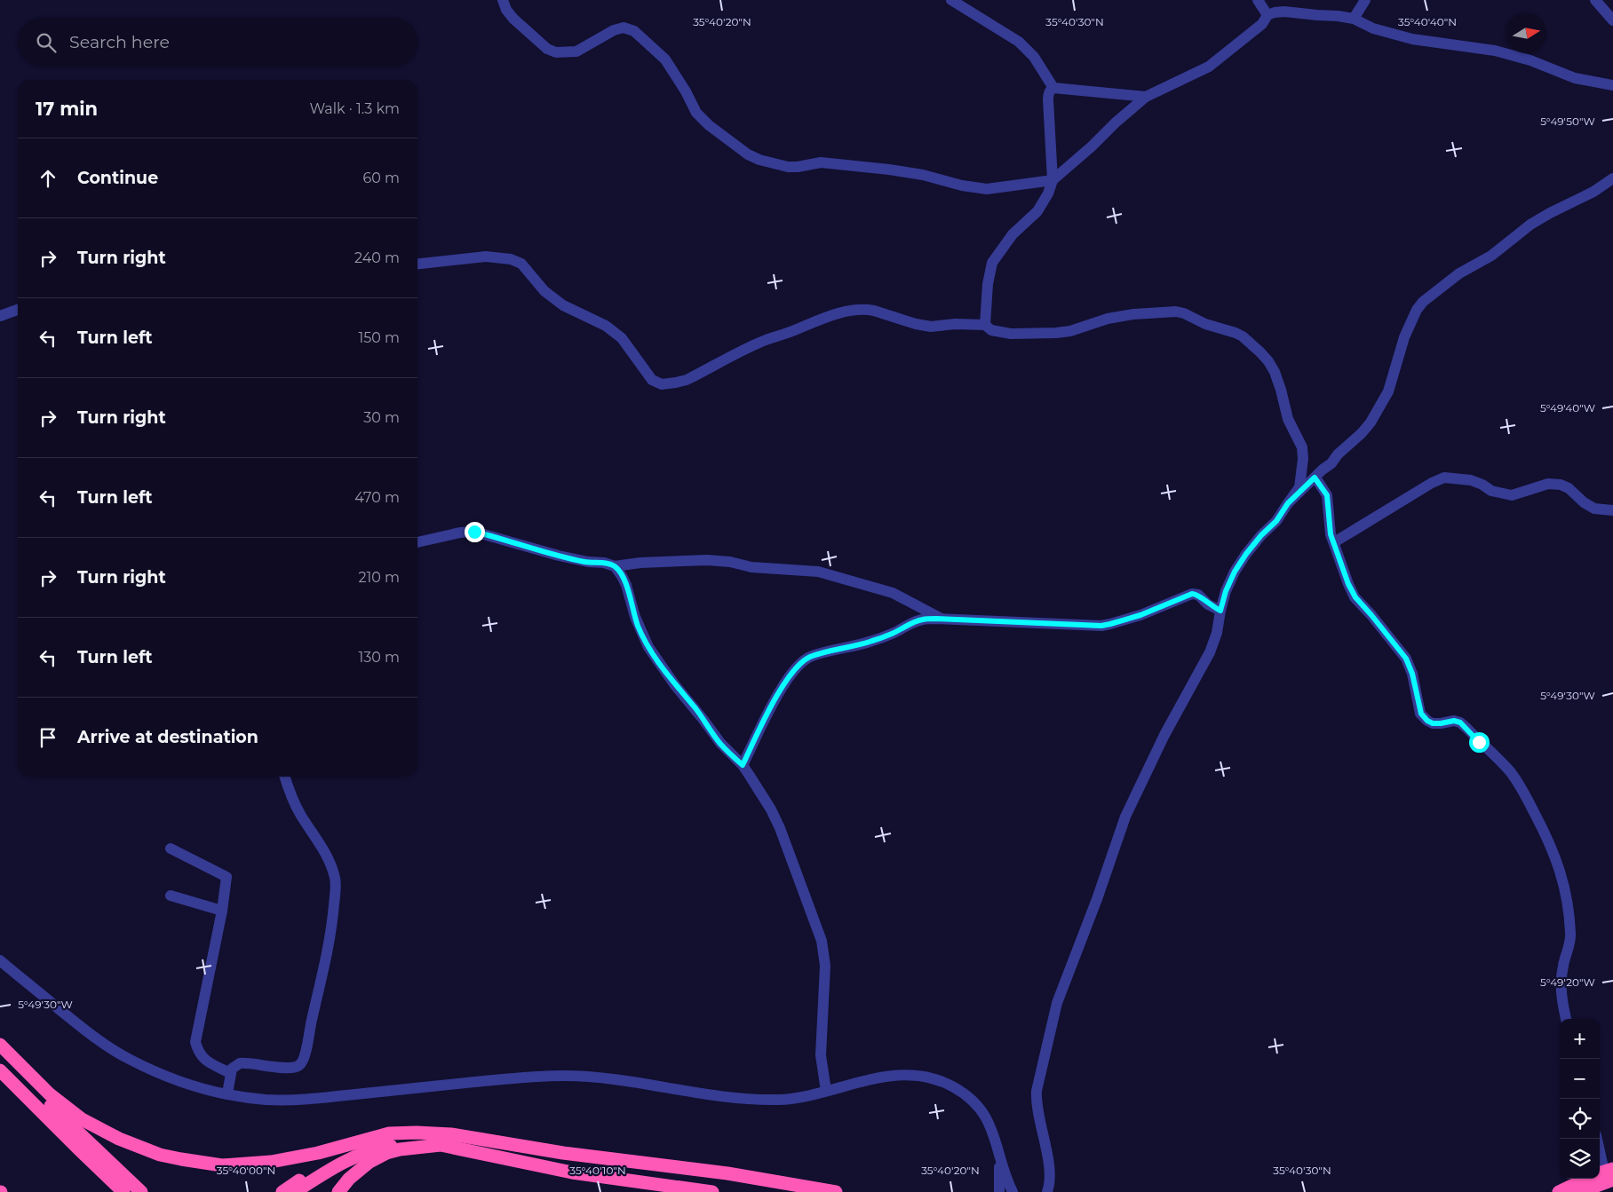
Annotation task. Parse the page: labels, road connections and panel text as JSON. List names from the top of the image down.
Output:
{
  "north": "right",
  "page": {
    "search": "Search here",
    "heading": ["17 min", "Walk · 1.3 km"],
    "list": [
      ["Continue", "60 m"],
      ["Turn right", "240 m"],
      ["Turn left", "150 m"],
      ["Turn right", "30 m"],
      ["Turn left", "470 m"],
      ["Turn right", "210 m"],
      ["Turn left", "130 m"],
      "Arrive at destination"
    ],
    "map_buttons": ["+", "−"]
  },
  "coordinates": [
    "35°40'20\"N",
    "35°40'30\"N",
    "35°40'40\"N",
    "5°49'50\"W",
    "5°49'40\"W",
    "5°49'30\"W",
    "5°49'20\"W",
    "35°40'00\"N",
    "35°40'10\"N"
  ]
}
